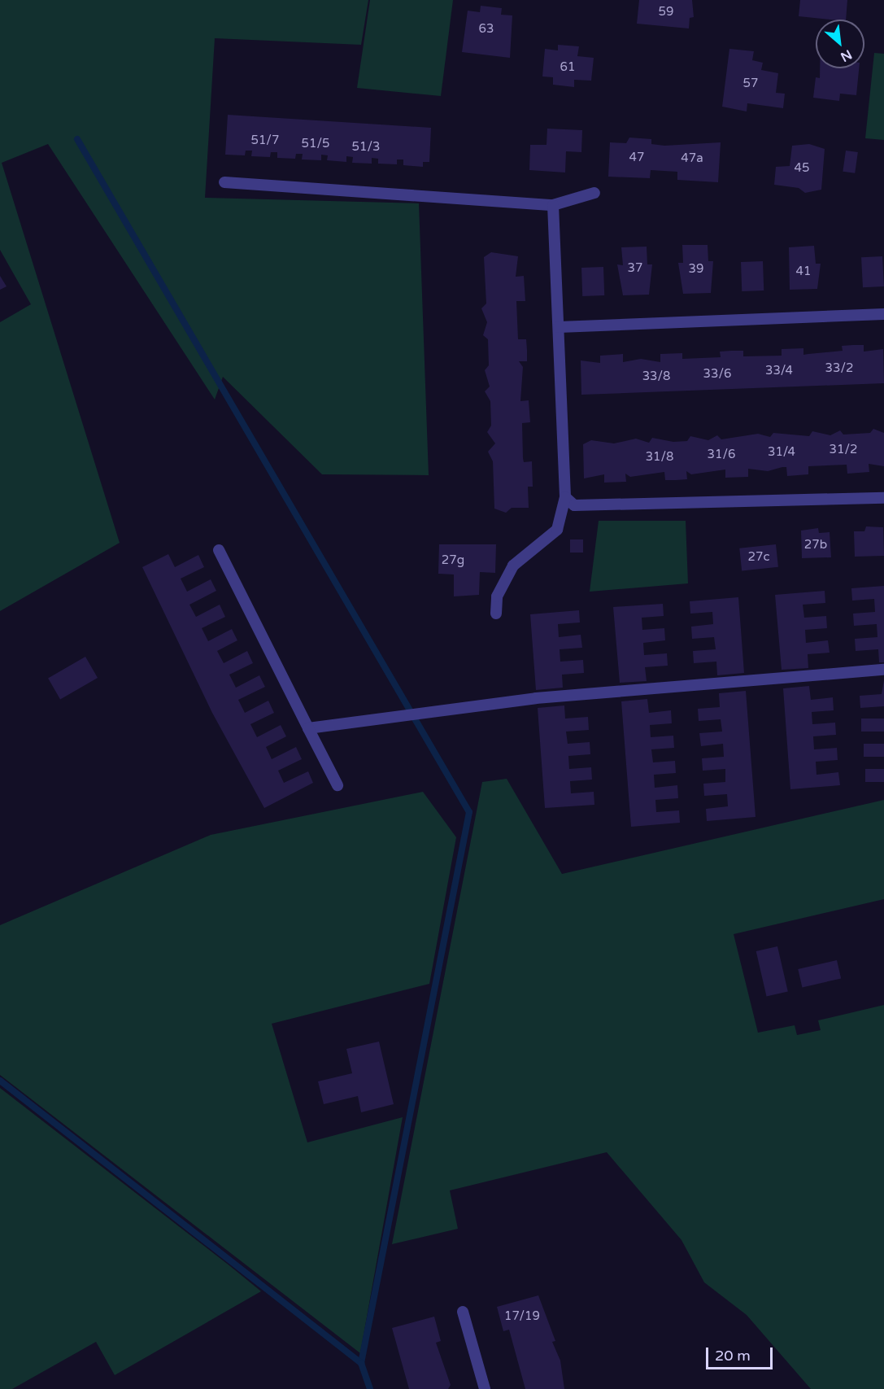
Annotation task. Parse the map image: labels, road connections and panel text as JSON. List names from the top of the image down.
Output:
{
  "house_numbers": [
    "59",
    "63",
    "61",
    "57",
    "51/7",
    "51/5",
    "51/3",
    "47",
    "47a",
    "45",
    "37",
    "39",
    "41",
    "33/2",
    "33/4",
    "33/6",
    "33/8",
    "31/2",
    "31/4",
    "31/6",
    "31/8",
    "27b",
    "27c",
    "27g",
    "17/19"
  ],
  "scale_bar": "20 m",
  "north": "bottom right"
}
